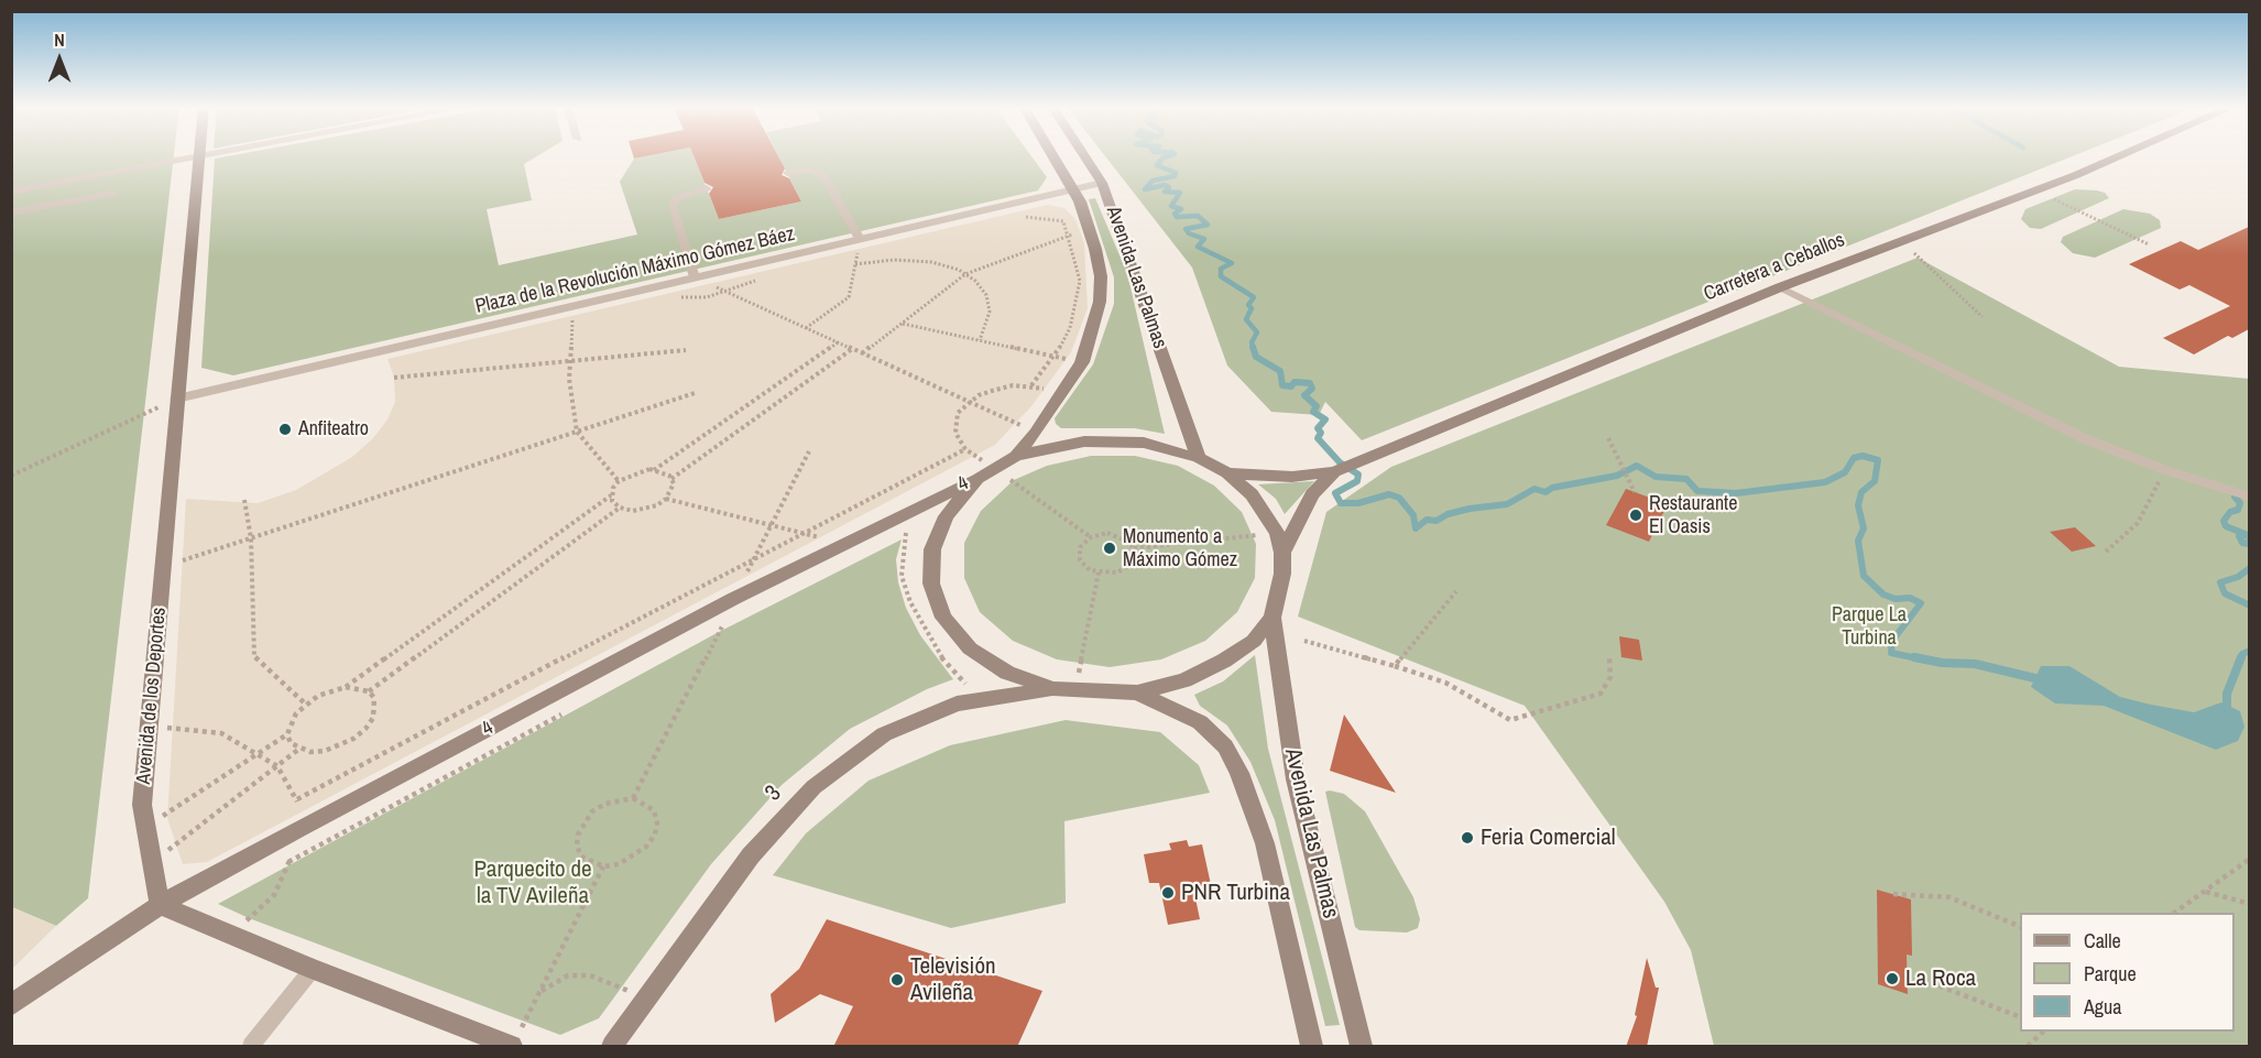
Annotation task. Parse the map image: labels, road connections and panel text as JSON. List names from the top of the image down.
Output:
{
  "streets": {
    "main road": [
      "Carretera a Ceballos",
      "Avenida Las Palmas",
      "4",
      "Avenida de los Deportes",
      "3"
    ],
    "street": ["Plaza de la Revolución Máximo Gómez Báez"]
  },
  "crossings": [
    ["Plaza de la Revolución Máximo Gómez Báez", "Avenida Las Palmas"],
    ["Plaza de la Revolución Máximo Gómez Báez", "Avenida de los Deportes"],
    ["4", "Avenida de los Deportes"]
  ],
  "parks": ["Parque La Turbina", "Parquecito de la TV Avileña"],
  "places": [
    "Anfiteatro",
    "Restaurante El Oasis",
    "Monumento a Máximo Gómez",
    "Feria Comercial",
    "PNR Turbina",
    "La Roca",
    "Televisión Avileña"
  ],
  "legend": ["Calle", "Parque", "Agua"],
  "north": "top"
}
